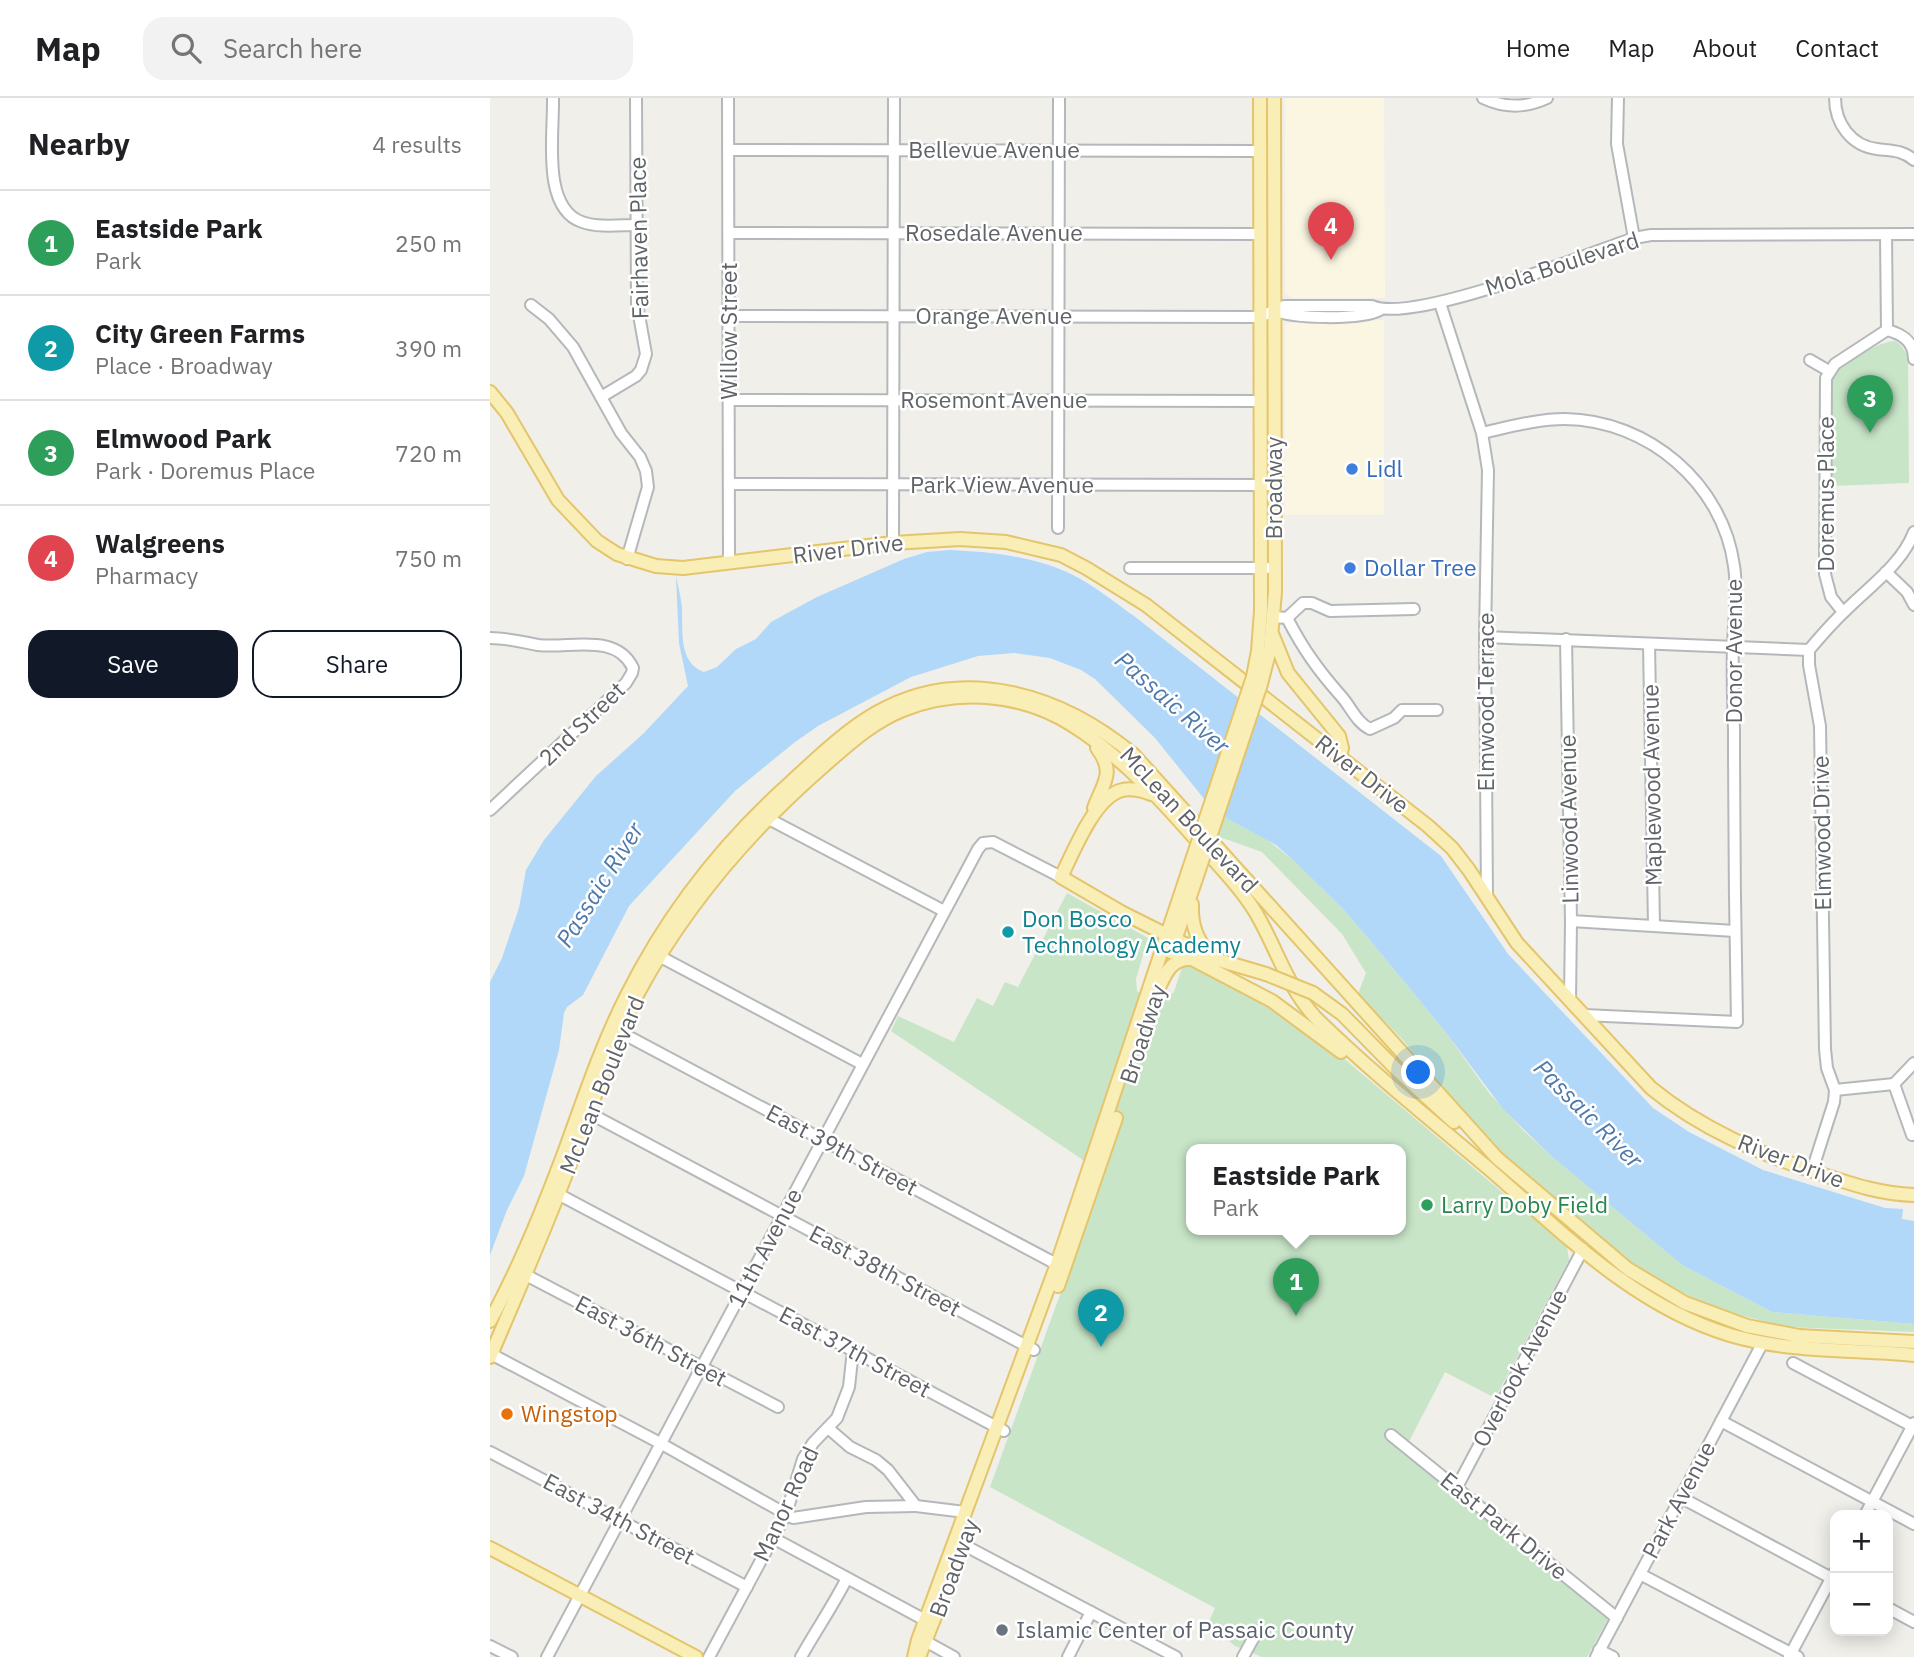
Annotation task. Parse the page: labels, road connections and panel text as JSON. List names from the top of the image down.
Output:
{
  "streets": {
    "main road": ["Broadway", "River Drive", "McLean Boulevard"],
    "street": [
      "Bellevue Avenue",
      "Rosedale Avenue",
      "Fairhaven Place",
      "Mola Boulevard",
      "Orange Avenue",
      "Willow Street",
      "Rosemont Avenue",
      "Park View Avenue",
      "Doremus Place",
      "Donor Avenue",
      "Elmwood Terrace",
      "2nd Street",
      "Maplewood Avenue",
      "Linwood Avenue",
      "Elmwood Drive",
      "East 39th Street",
      "11th Avenue",
      "East 38th Street",
      "East 36th Street",
      "East 37th Street",
      "Overlook Avenue",
      "Park Avenue",
      "Manor Road",
      "East 34th Street",
      "East Park Drive"
    ]
  },
  "crossings": [
    ["Bellevue Avenue", "Willow Street"],
    ["Bellevue Avenue", "Broadway"],
    ["Rosedale Avenue", "Willow Street"],
    ["Rosedale Avenue", "Broadway"],
    ["Mola Boulevard", "Broadway"],
    ["Mola Boulevard", "Elmwood Terrace"],
    ["Orange Avenue", "Willow Street"],
    ["Orange Avenue", "Broadway"],
    ["Willow Street", "Rosemont Avenue"],
    ["Willow Street", "Park View Avenue"],
    ["Willow Street", "River Drive"],
    ["Rosemont Avenue", "Broadway"],
    ["Park View Avenue", "Broadway"],
    ["Broadway", "East 39th Street"],
    ["Broadway", "East 38th Street"],
    ["Broadway", "East 37th Street"],
    ["River Drive", "Donor Avenue"],
    ["River Drive", "Elmwood Terrace"],
    ["River Drive", "Linwood Avenue"],
    ["River Drive", "Elmwood Drive"],
    ["Donor Avenue", "Elmwood Terrace"],
    ["McLean Boulevard", "East 39th Street"],
    ["McLean Boulevard", "East 38th Street"],
    ["McLean Boulevard", "East 36th Street"],
    ["McLean Boulevard", "East 37th Street"],
    ["McLean Boulevard", "Overlook Avenue"],
    ["McLean Boulevard", "Park Avenue"],
    ["East 39th Street", "11th Avenue"],
    ["11th Avenue", "East 38th Street"],
    ["11th Avenue", "East 36th Street"],
    ["11th Avenue", "East 37th Street"],
    ["11th Avenue", "East 34th Street"],
    ["East 37th Street", "Manor Road"],
    ["Overlook Avenue", "East Park Drive"],
    ["Park Avenue", "East Park Drive"],
    ["Manor Road", "East 34th Street"]
  ],
  "water": ["Passaic River"],
  "places": [
    "Lidl",
    "Dollar Tree",
    "Don Bosco Technology Academy",
    "Larry Doby Field",
    "Wingstop",
    "Islamic Center of Passaic County"
  ],
  "page": {
    "header": "Map",
    "search": "Search here",
    "nav": [
      "Home",
      "Map",
      "About",
      "Contact"
    ],
    "heading": ["Nearby", "4 results"],
    "list": [
      {
        "mark": "1",
        "name": "Eastside Park",
        "note": "Park",
        "value": "250 m"
      },
      {
        "mark": "2",
        "name": "City Green Farms",
        "note": "Place · Broadway",
        "value": "390 m"
      },
      {
        "mark": "3",
        "name": "Elmwood Park",
        "note": "Park · Doremus Place",
        "value": "720 m"
      },
      {
        "mark": "4",
        "name": "Walgreens",
        "note": "Pharmacy",
        "value": "750 m"
      }
    ],
    "pins": [
      "4",
      "3",
      "1",
      "2"
    ],
    "buttons": ["Save", "Share"],
    "popup": ["Eastside Park", "Park"],
    "map_buttons": ["+", "−"]
  }
}
